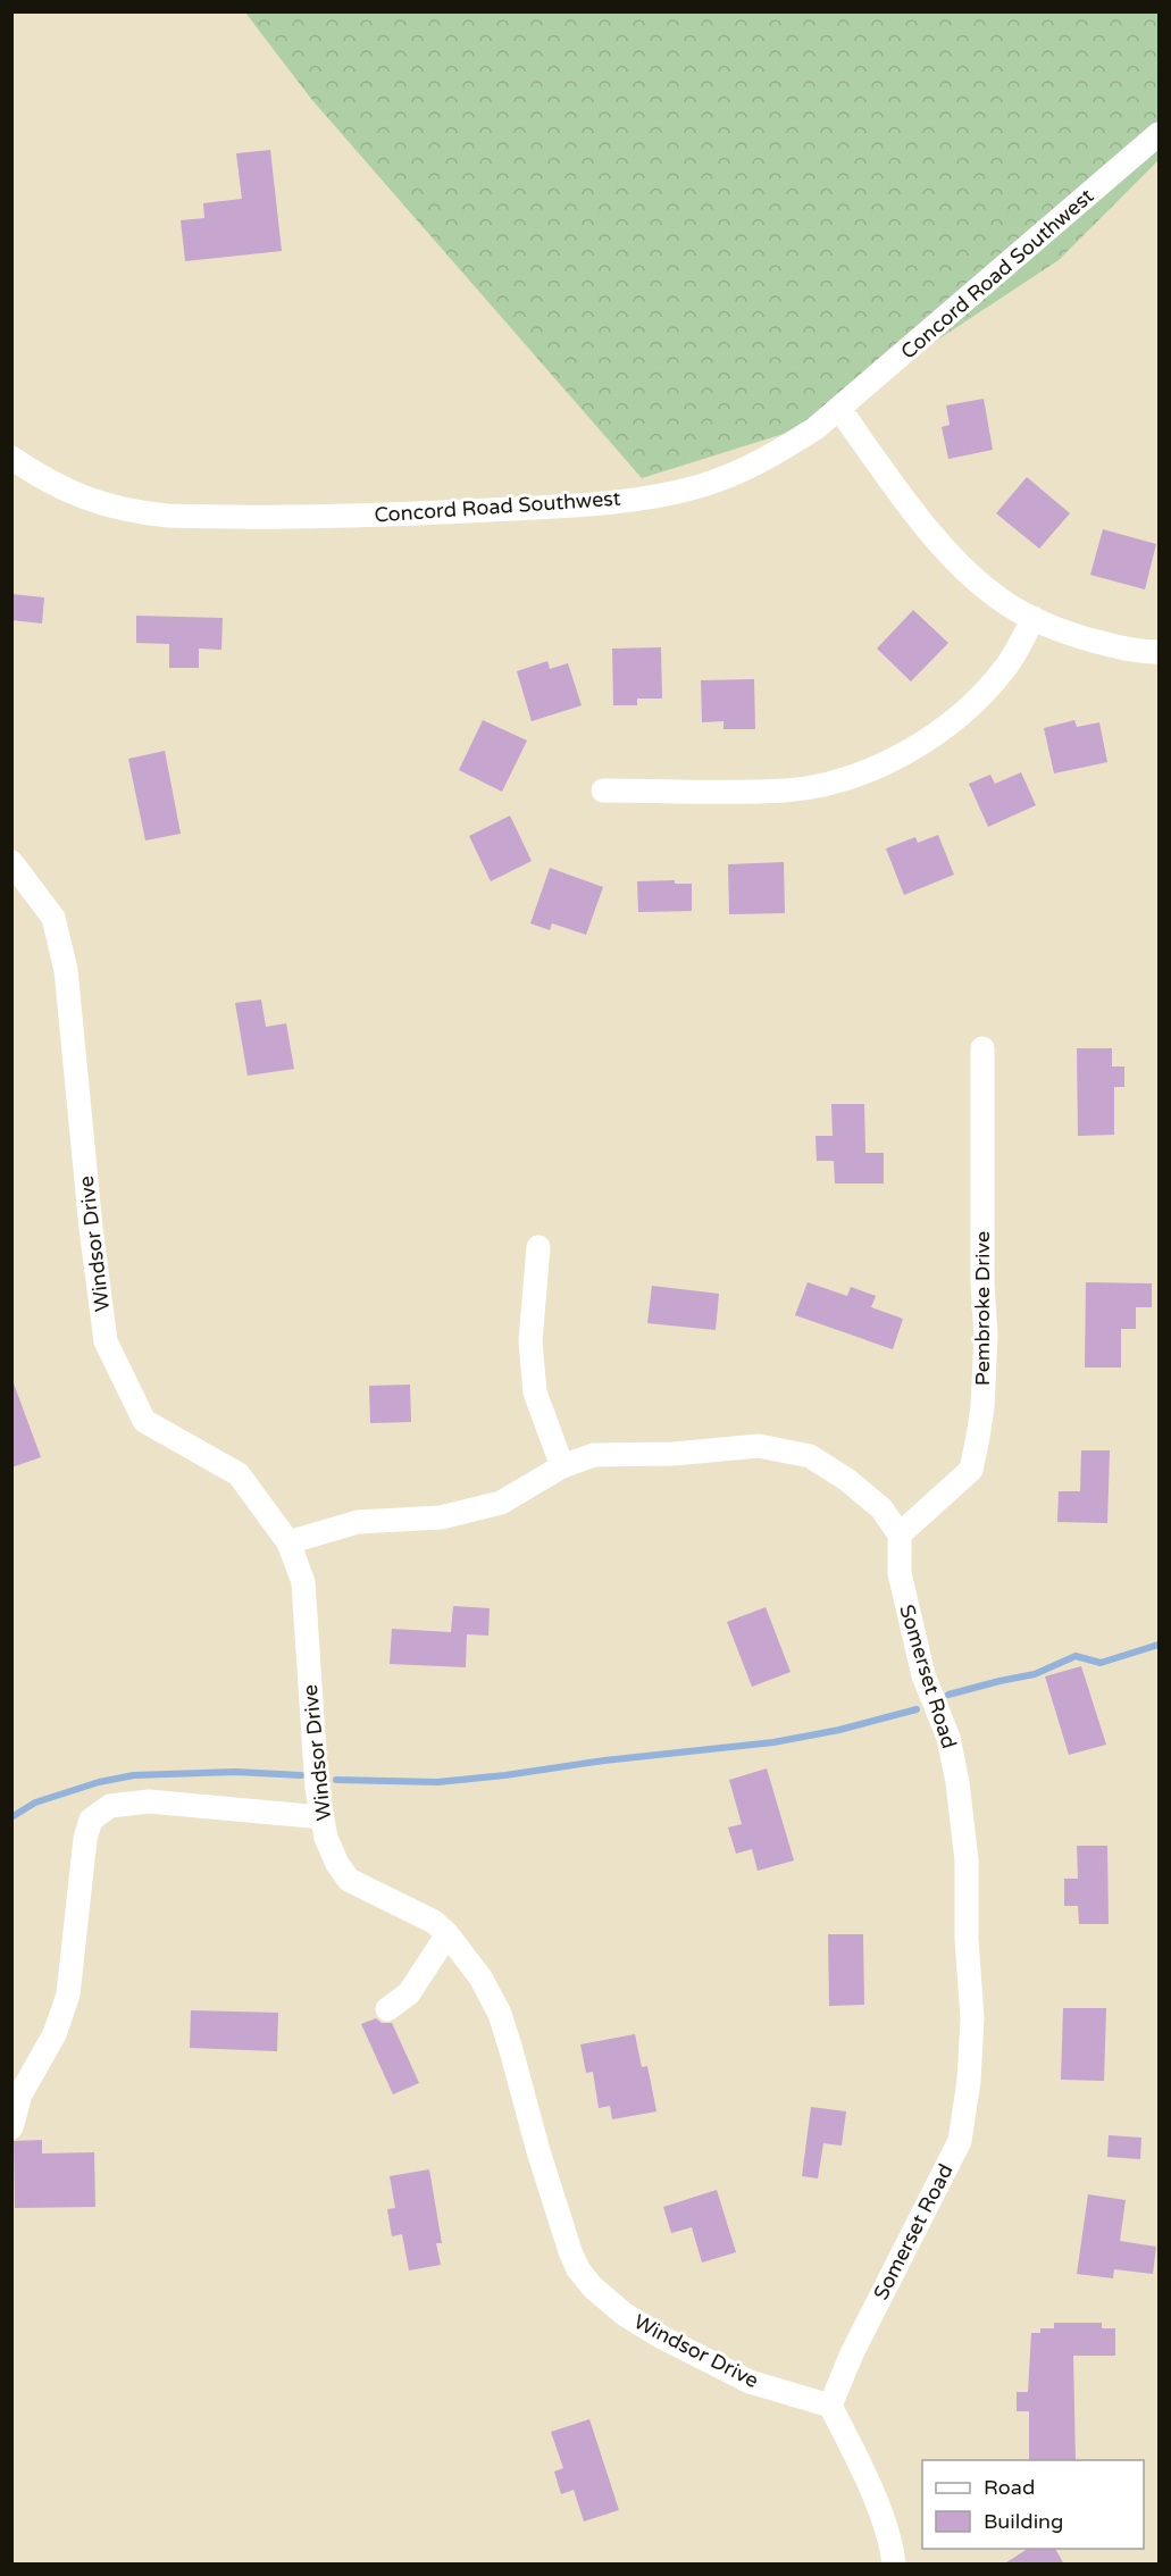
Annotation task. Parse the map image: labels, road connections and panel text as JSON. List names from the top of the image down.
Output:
{
  "streets": {
    "street": [
      "Concord Road Southwest",
      "Windsor Drive",
      "Pembroke Drive",
      "Somerset Road"
    ]
  },
  "crossings": [
    ["Windsor Drive", "Somerset Road"],
    ["Pembroke Drive", "Somerset Road"]
  ],
  "legend": ["Road", "Building"]
}
